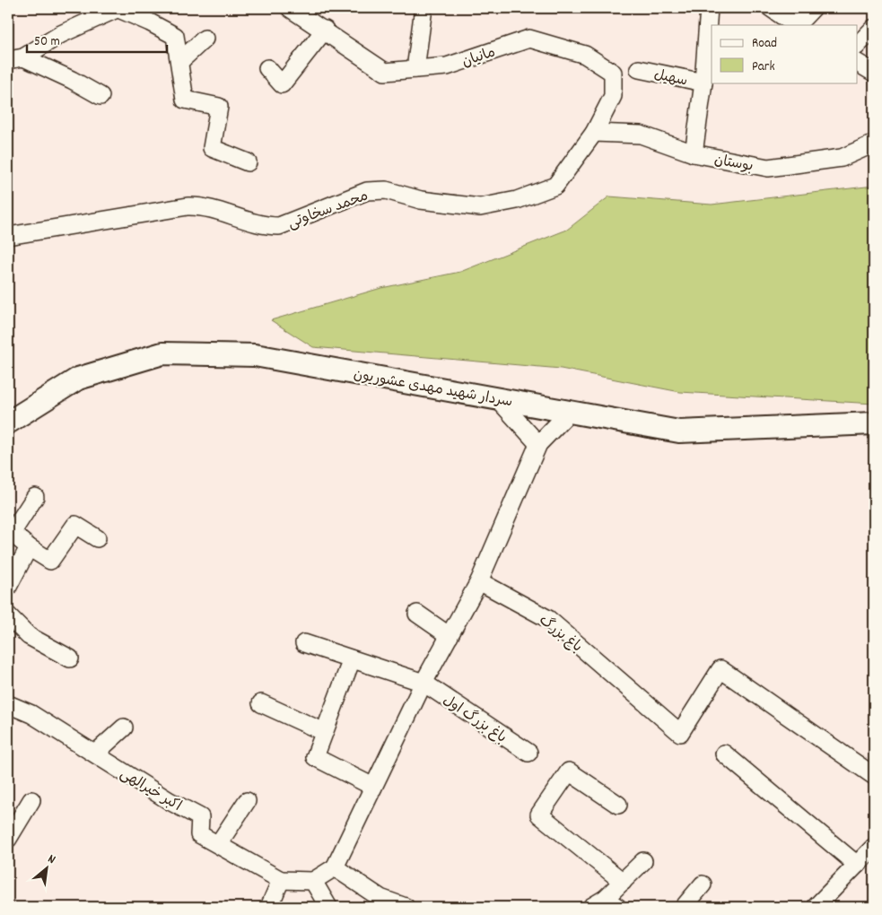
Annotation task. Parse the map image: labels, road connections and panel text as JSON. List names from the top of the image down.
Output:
{
  "streets": {
    "street": [
      "مانیان",
      "سهیل",
      "بوستان",
      "محمد سخاوتی",
      "سردار شهید مهدی عشوریون",
      "باغ بزرگ",
      "باغ بزرگ اول",
      "اکبر خیرالهی"
    ]
  },
  "crossings": [
    ["مانیان", "بوستان"],
    ["مانیان", "محمد سخاوتی"],
    ["بوستان", "محمد سخاوتی"]
  ],
  "legend": ["Road", "Park"],
  "scale_bar": "50 m",
  "north": "top right"
}
